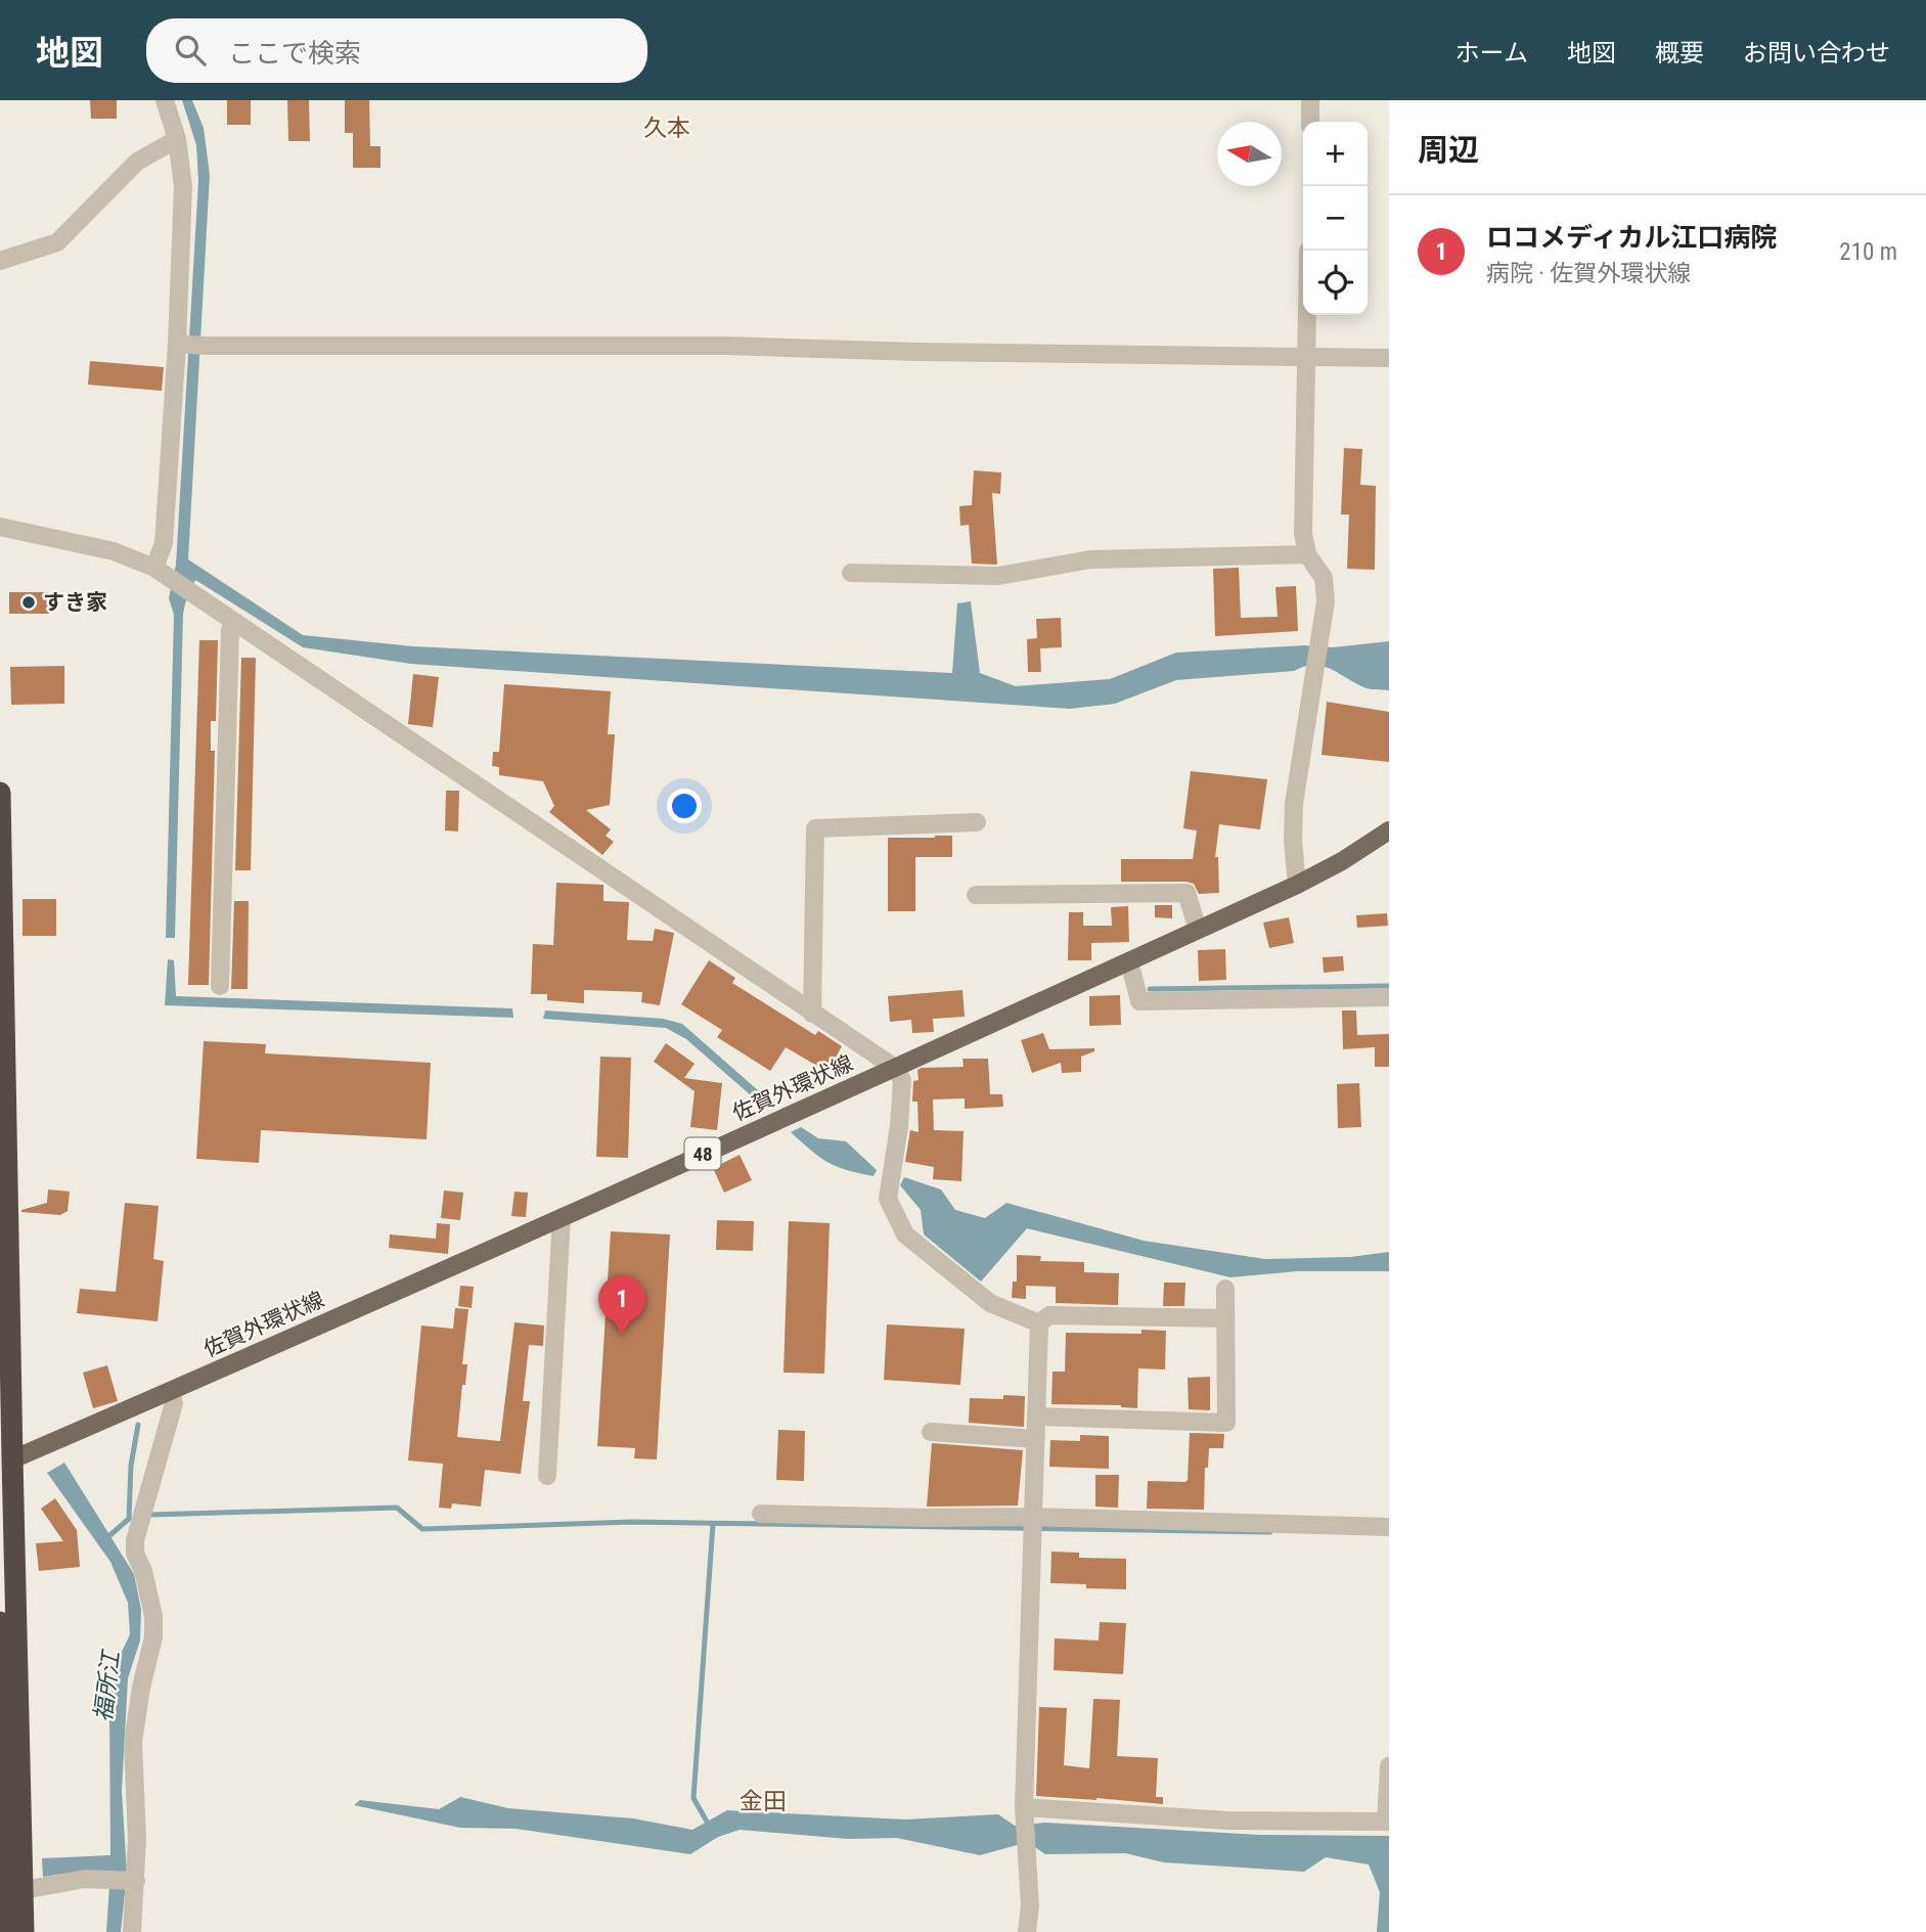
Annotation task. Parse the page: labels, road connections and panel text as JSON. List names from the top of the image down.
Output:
{
  "streets": {
    "main road": ["佐賀外環状線", "48"]
  },
  "districts": ["久本", "金田"],
  "water": ["福所江"],
  "places": ["すき家"],
  "north": "left",
  "page": {
    "header": "地図",
    "search": "ここで検索",
    "nav": [
      "ホーム",
      "地図",
      "概要",
      "お問い合わせ"
    ],
    "heading": "周辺",
    "map_buttons": ["+", "−"],
    "list": [
      {
        "mark": "1",
        "name": "ロコメディカル江口病院",
        "note": "病院 · 佐賀外環状線",
        "value": "210 m"
      }
    ],
    "pins": "1"
  }
}
